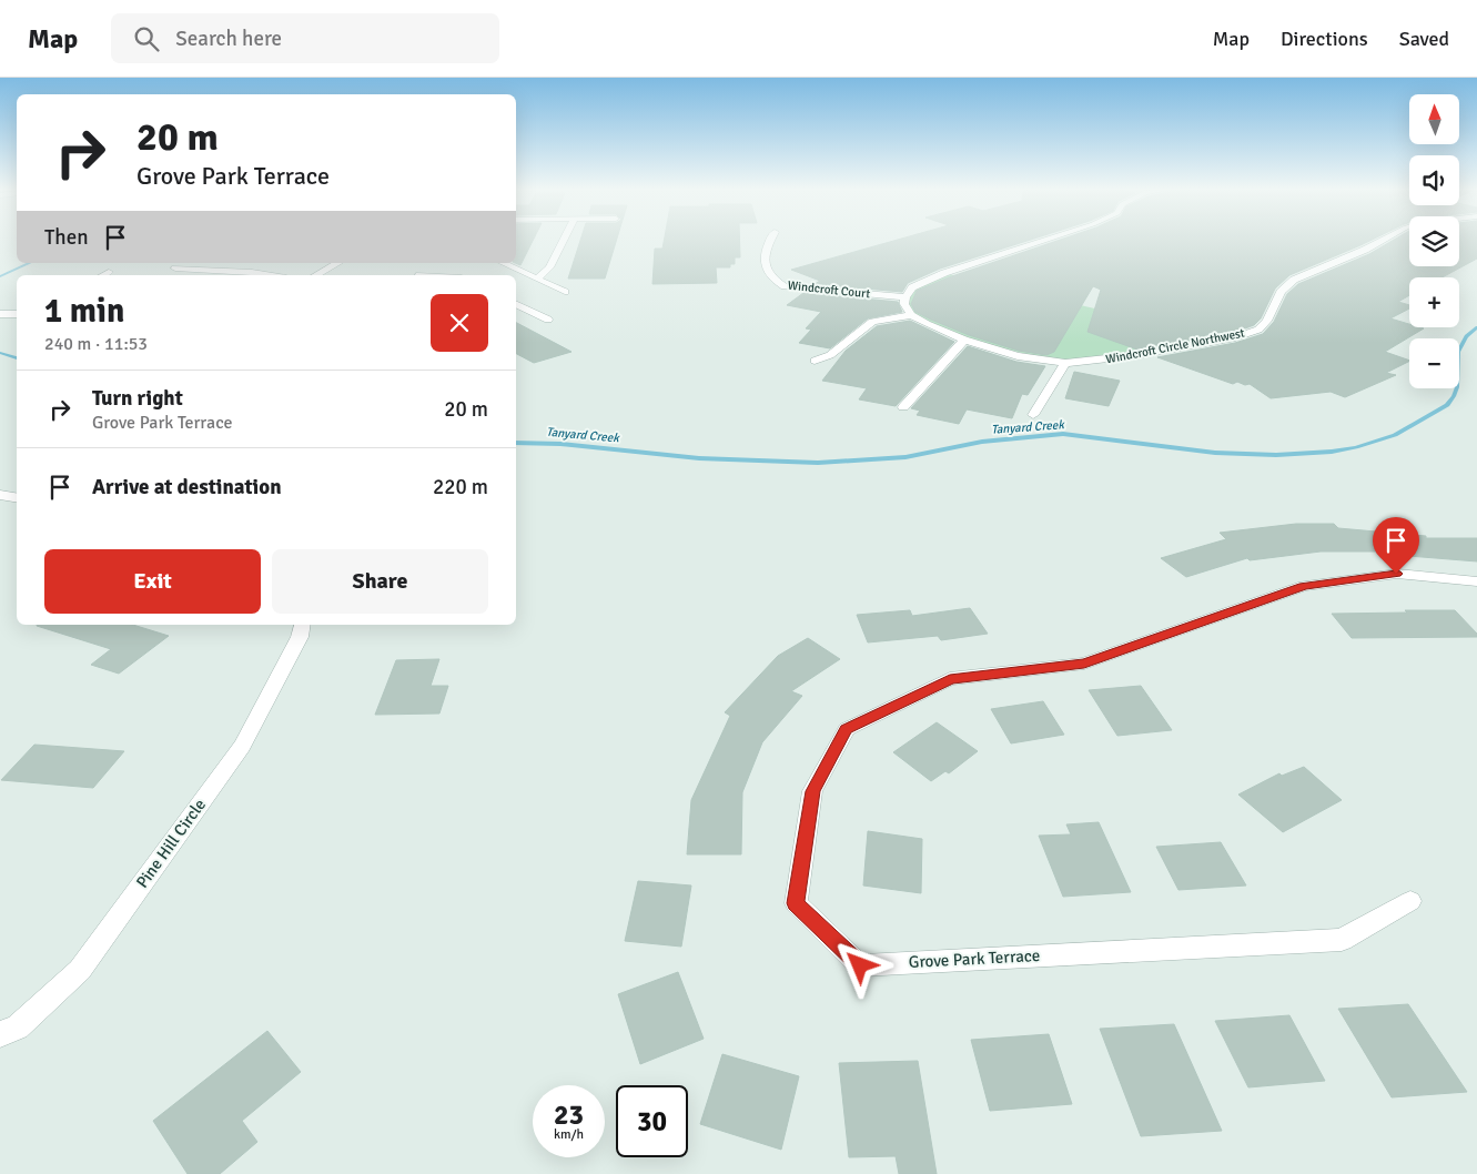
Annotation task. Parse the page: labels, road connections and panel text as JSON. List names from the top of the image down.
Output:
{
  "streets": {
    "street": [
      "Windcroft Court",
      "Windcroft Circle Northwest",
      "Pine Hill Circle",
      "Grove Park Terrace"
    ]
  },
  "water": ["Tanyard Creek"],
  "north": "top",
  "page": {
    "header": "Map",
    "search": "Search here",
    "nav": ["Map", "Directions", "Saved"],
    "map_buttons": ["+", "−"],
    "turn": ["20 m", "Grove Park Terrace"],
    "then": "Then",
    "heading": ["1 min", "240 m · 11:53"],
    "list": [
      {
        "name": "Turn right",
        "note": "Grove Park Terrace",
        "value": "20 m"
      },
      {
        "name": "Arrive at destination",
        "value": "220 m"
      }
    ],
    "buttons": ["Exit", "Share"],
    "speed": "23 km/h",
    "limit": "30"
  }
}
